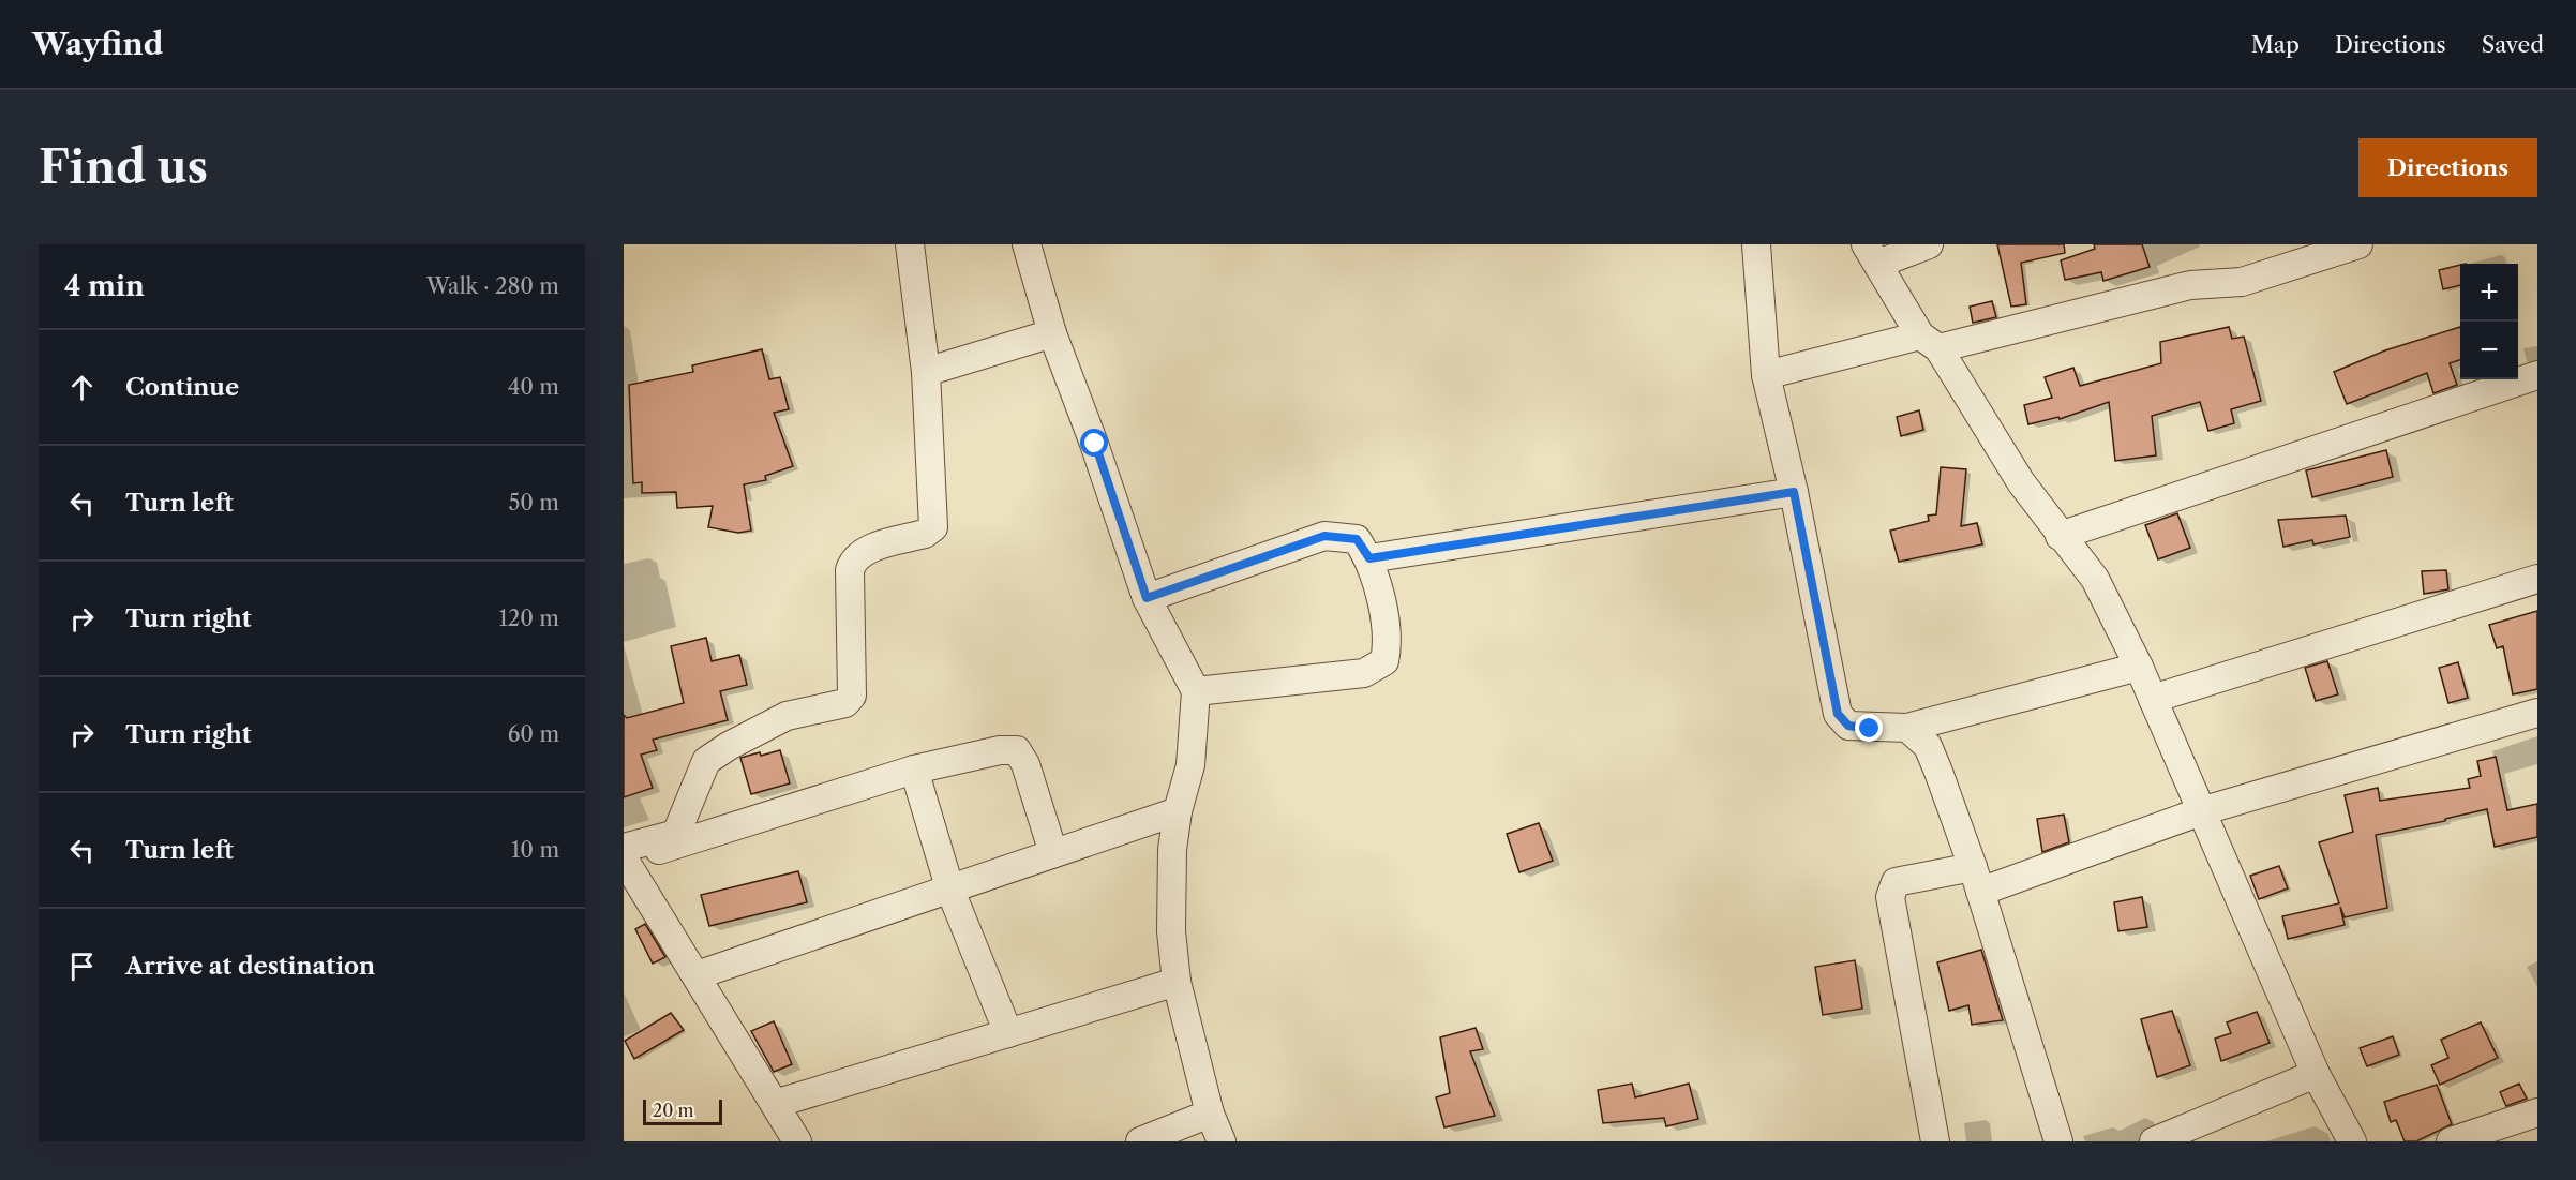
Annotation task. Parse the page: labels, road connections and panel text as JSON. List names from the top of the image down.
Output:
{
  "scale_bar": "20 m",
  "page": {
    "header": "Wayfind",
    "nav": ["Map", "Directions", "Saved"],
    "buttons": "Directions",
    "title": "Find us",
    "heading": ["4 min", "Walk · 280 m"],
    "map_buttons": ["+", "−"],
    "list": [
      ["Continue", "40 m"],
      ["Turn left", "50 m"],
      ["Turn right", "120 m"],
      ["Turn right", "60 m"],
      ["Turn left", "10 m"],
      "Arrive at destination"
    ],
    "scale": "20 m"
  }
}
